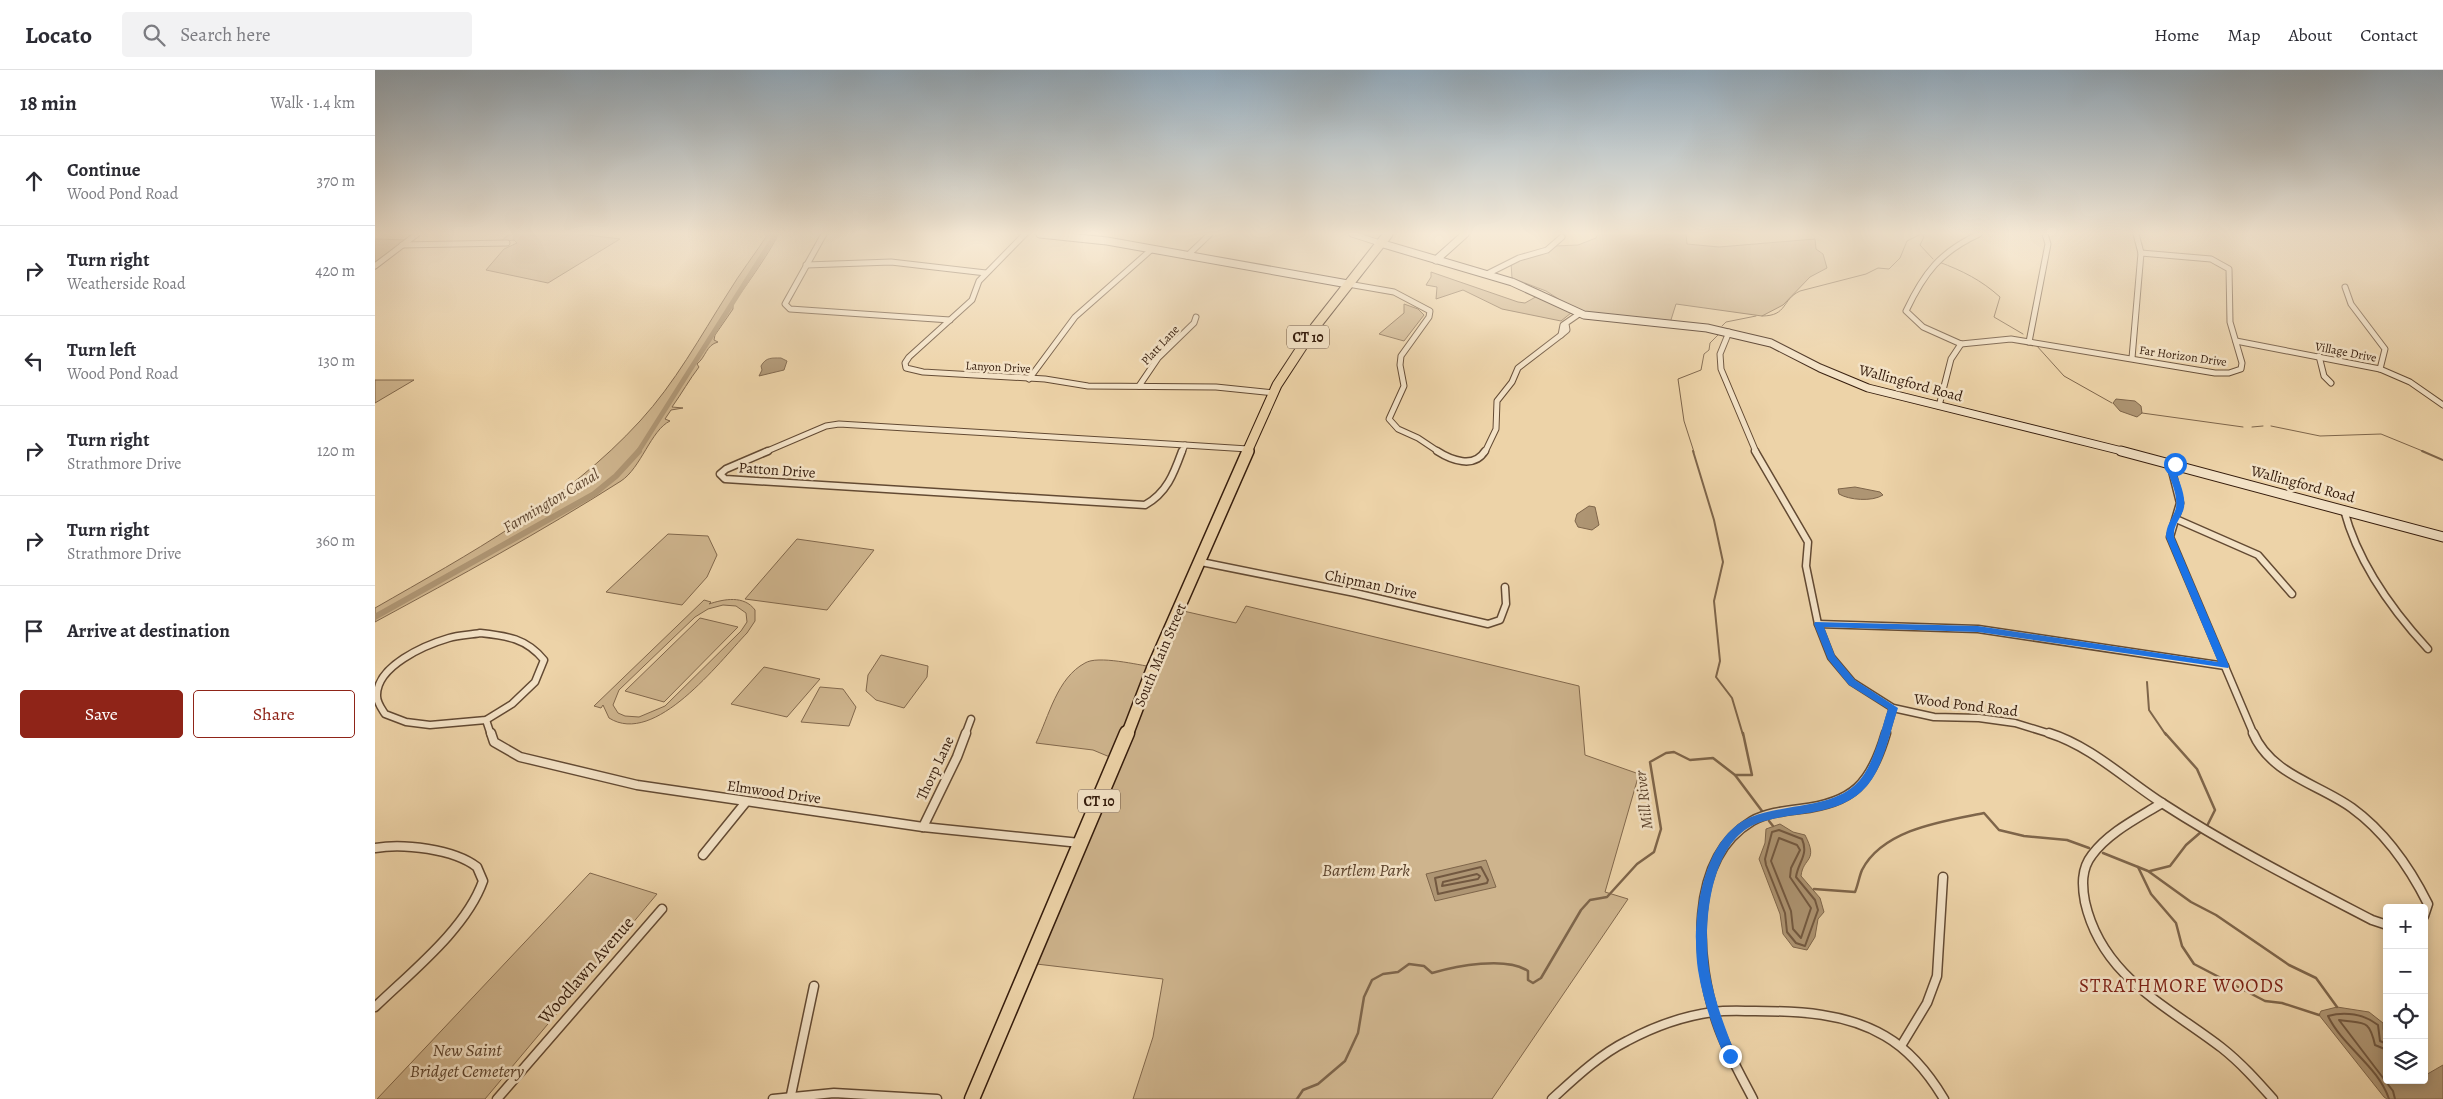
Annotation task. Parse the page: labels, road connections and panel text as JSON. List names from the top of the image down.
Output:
{
  "streets": {
    "highway": ["CT 10", "South Main Street"],
    "street": [
      "Platt Lane",
      "Village Drive",
      "Far Horizon Drive",
      "Lanyon Drive",
      "Wallingford Road",
      "Patton Drive",
      "Chipman Drive",
      "Wood Pond Road",
      "Thorp Lane",
      "Elmwood Drive",
      "Woodlawn Avenue"
    ]
  },
  "crossings": [
    ["Platt Lane", "Lanyon Drive"],
    ["Village Drive", "Far Horizon Drive"],
    ["Lanyon Drive", "South Main Street"],
    ["Wallingford Road", "Wood Pond Road"],
    ["Patton Drive", "South Main Street"],
    ["Chipman Drive", "South Main Street"],
    ["South Main Street", "Elmwood Drive"],
    ["Thorp Lane", "Elmwood Drive"]
  ],
  "districts": ["STRATHMORE WOODS"],
  "water": ["Farmington Canal", "Mill River"],
  "parks": ["Bartlem Park", "New Saint Bridget Cemetery"],
  "page": {
    "header": "Locato",
    "search": "Search here",
    "nav": [
      "Home",
      "Map",
      "About",
      "Contact"
    ],
    "heading": ["18 min", "Walk · 1.4 km"],
    "list": [
      ["Continue", "Wood Pond Road", "370 m"],
      ["Turn right", "Weatherside Road", "420 m"],
      ["Turn left", "Wood Pond Road", "130 m"],
      ["Turn right", "Strathmore Drive", "120 m"],
      ["Turn right", "Strathmore Drive", "360 m"],
      "Arrive at destination"
    ],
    "buttons": ["Save", "Share"],
    "map_buttons": ["+", "−"]
  }
}
